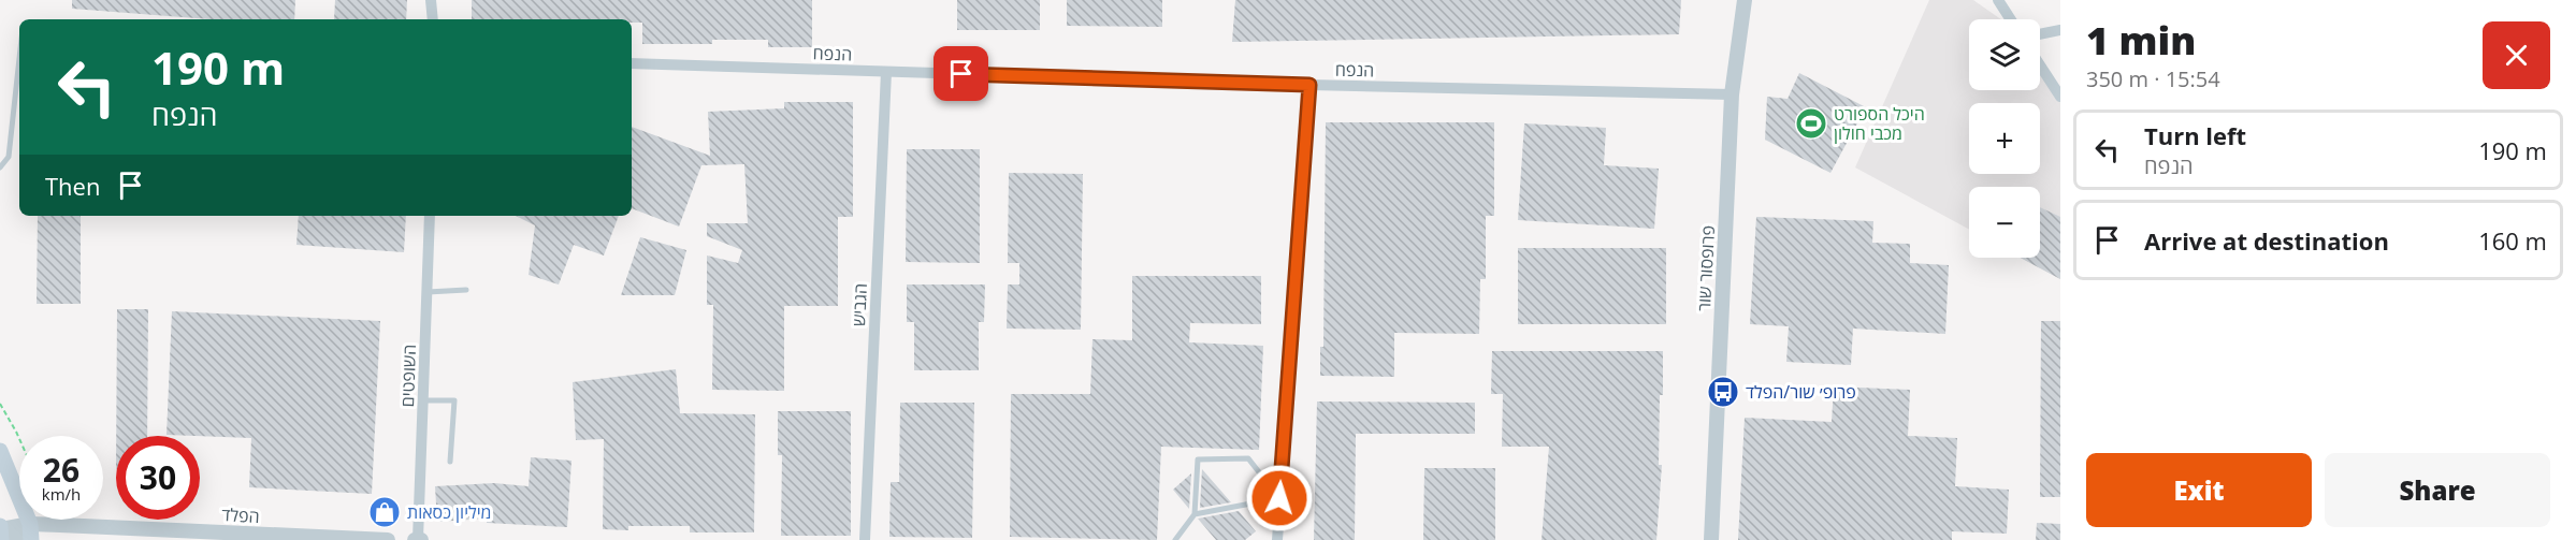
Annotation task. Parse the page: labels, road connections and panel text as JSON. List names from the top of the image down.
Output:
{
  "streets": {
    "street": [
      "הנפח",
      "פרופסור שור",
      "הגביש",
      "השופטים",
      "הפלד"
    ]
  },
  "crossings": [
    ["הנפח", "פרופסור שור"],
    ["הנפח", "הגביש"]
  ],
  "places": {
    "sports": ["היכל הספורט מכבי חולון"],
    "bus stop": ["פרופ׳ שור/הפלד"],
    "shop": ["מיליון כסאות"]
  },
  "page": {
    "heading": ["1 min", "350 m · 15:54"],
    "map_buttons": ["+", "−"],
    "turn": ["190 m", "הנפח"],
    "list": [
      {
        "name": "Turn left",
        "note": "הנפח",
        "value": "190 m"
      },
      {
        "name": "Arrive at destination",
        "value": "160 m"
      }
    ],
    "then": "Then",
    "speed": "26 km/h",
    "limit": "30",
    "buttons": ["Exit", "Share"]
  }
}
